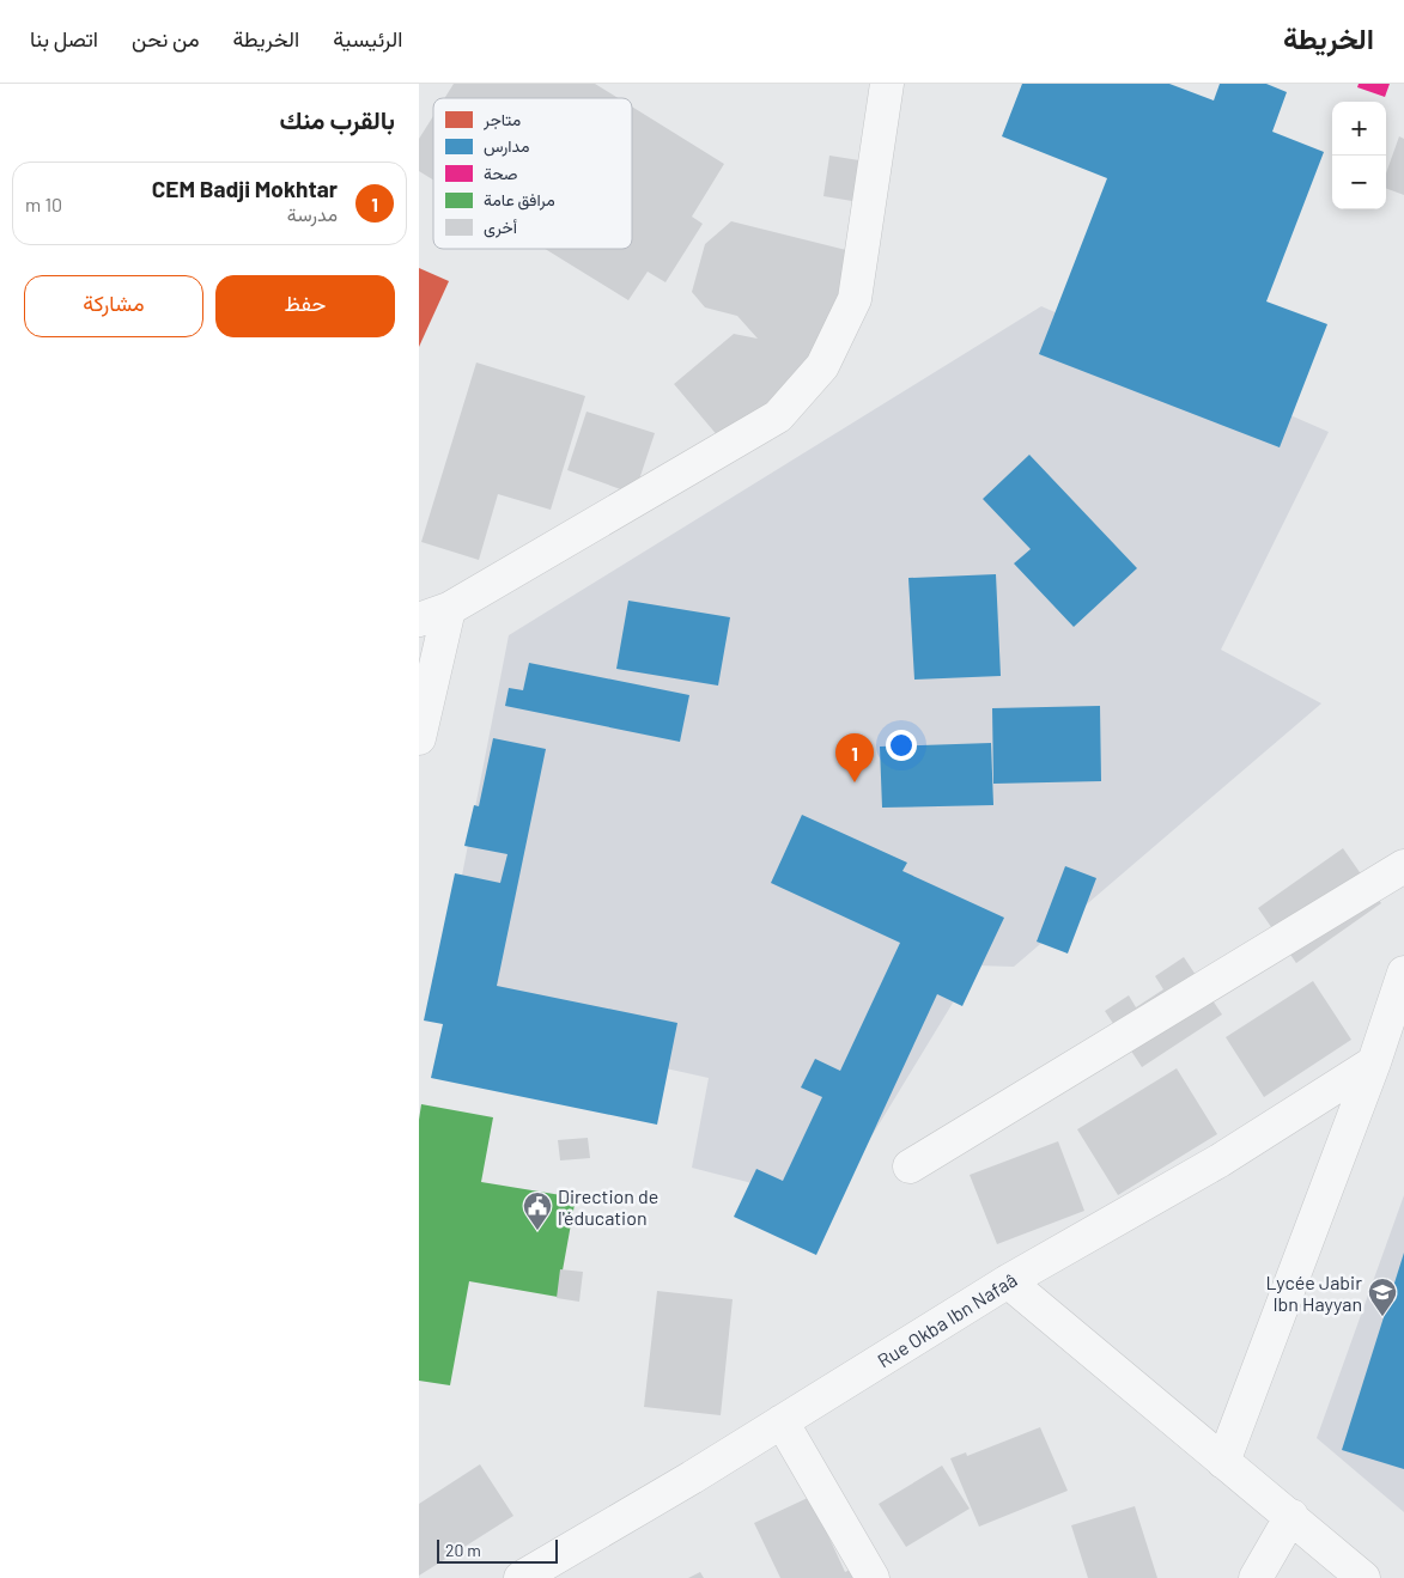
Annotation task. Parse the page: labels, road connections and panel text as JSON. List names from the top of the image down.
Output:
{
  "streets": {
    "street": ["Rue Okba Ibn Nafaâ"]
  },
  "places": {
    "public building": ["Direction de l'éducation"],
    "school or university": ["Lycée Jabir Ibn Hayyan"]
  },
  "legend": [
    "متاجر",
    "مدارس",
    "صحة",
    "مرافق عامة",
    "أخرى"
  ],
  "scale_bar": "20 m",
  "page": {
    "header": "الخريطة",
    "nav": [
      "الرئيسية",
      "الخريطة",
      "من نحن",
      "اتصل بنا"
    ],
    "heading": "بالقرب منك",
    "map_buttons": ["+", "−"],
    "list": [
      {
        "mark": "1",
        "name": "CEM Badji Mokhtar",
        "note": "مدرسة",
        "value": "10 m"
      }
    ],
    "buttons": ["حفظ", "مشاركة"],
    "pins": "1",
    "scale": "20 m"
  }
}
